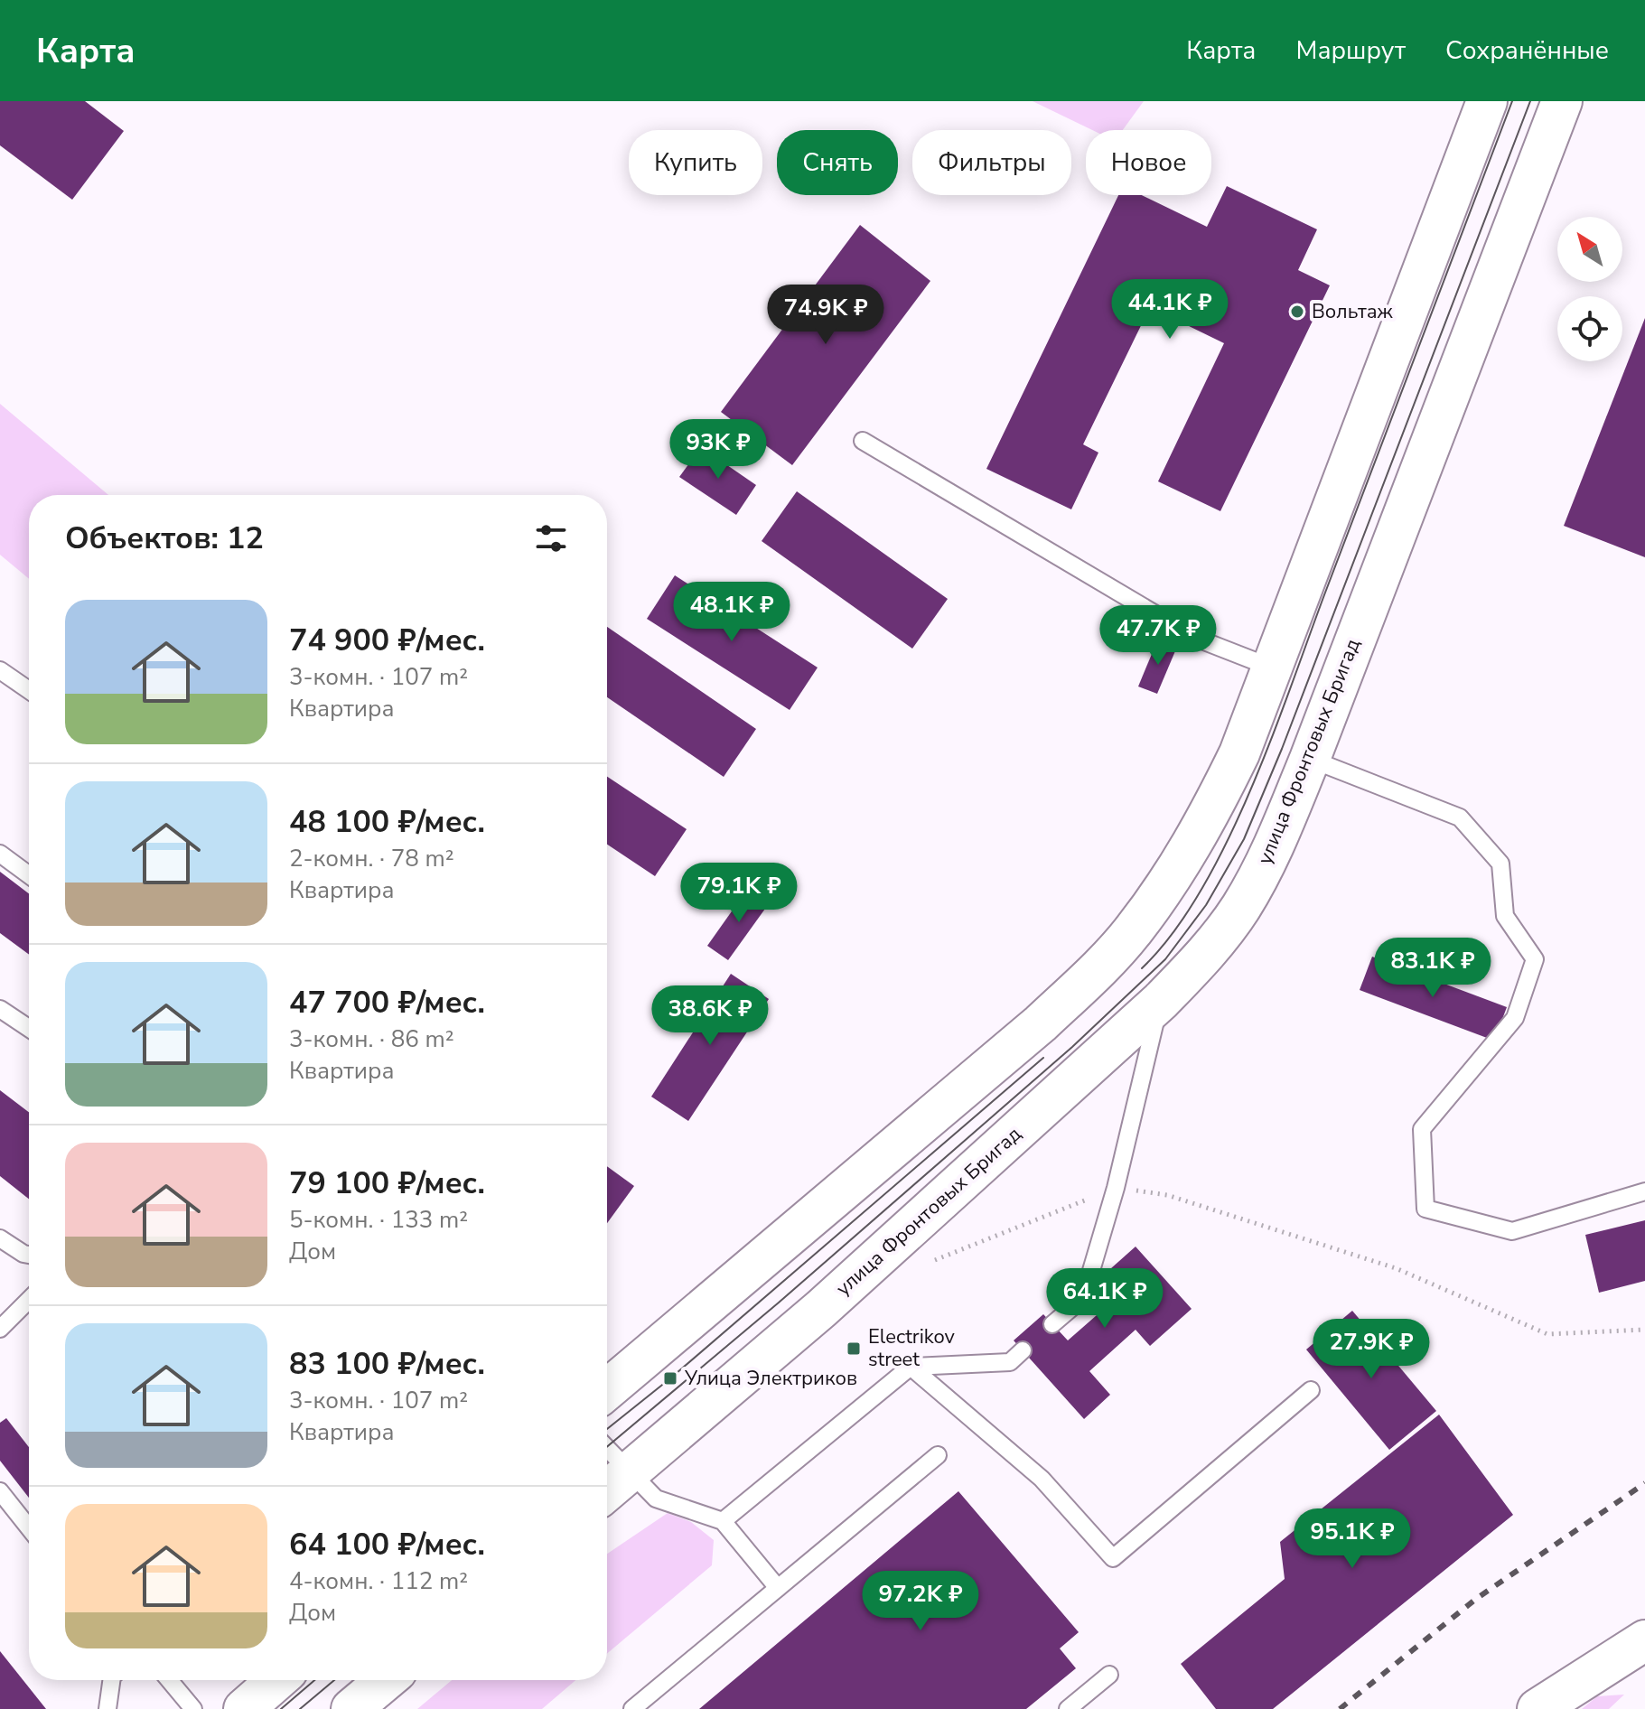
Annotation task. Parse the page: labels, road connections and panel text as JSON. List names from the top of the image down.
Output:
{
  "streets": {
    "main road": ["улица Фронтовых Бригад"]
  },
  "places": {
    "other": ["Вольтаж"],
    "transit": ["Electrikov street", "Улица Электриков"]
  },
  "north": "top left",
  "page": {
    "header": "Карта",
    "nav": ["Карта", "Маршрут", "Сохранённые"],
    "chip": [
      "Купить",
      "Снять",
      "Фильтры",
      "Новое"
    ],
    "price": [
      "44.1K ₽",
      "74.9K ₽",
      "93K ₽",
      "48.1K ₽",
      "47.7K ₽",
      "79.1K ₽",
      "83.1K ₽",
      "38.6K ₽",
      "64.1K ₽",
      "27.9K ₽",
      "95.1K ₽",
      "97.2K ₽"
    ],
    "heading": "Объектов: 12",
    "list": [
      {
        "name": "74 900 ₽/мес.",
        "note": "3-комн. · 107 m² · Квартира"
      },
      {
        "name": "48 100 ₽/мес.",
        "note": "2-комн. · 78 m² · Квартира"
      },
      {
        "name": "47 700 ₽/мес.",
        "note": "3-комн. · 86 m² · Квартира"
      },
      {
        "name": "79 100 ₽/мес.",
        "note": "5-комн. · 133 m² · Дом"
      },
      {
        "name": "83 100 ₽/мес.",
        "note": "3-комн. · 107 m² · Квартира"
      },
      {
        "name": "64 100 ₽/мес.",
        "note": "4-комн. · 112 m² · Дом"
      }
    ]
  }
}
